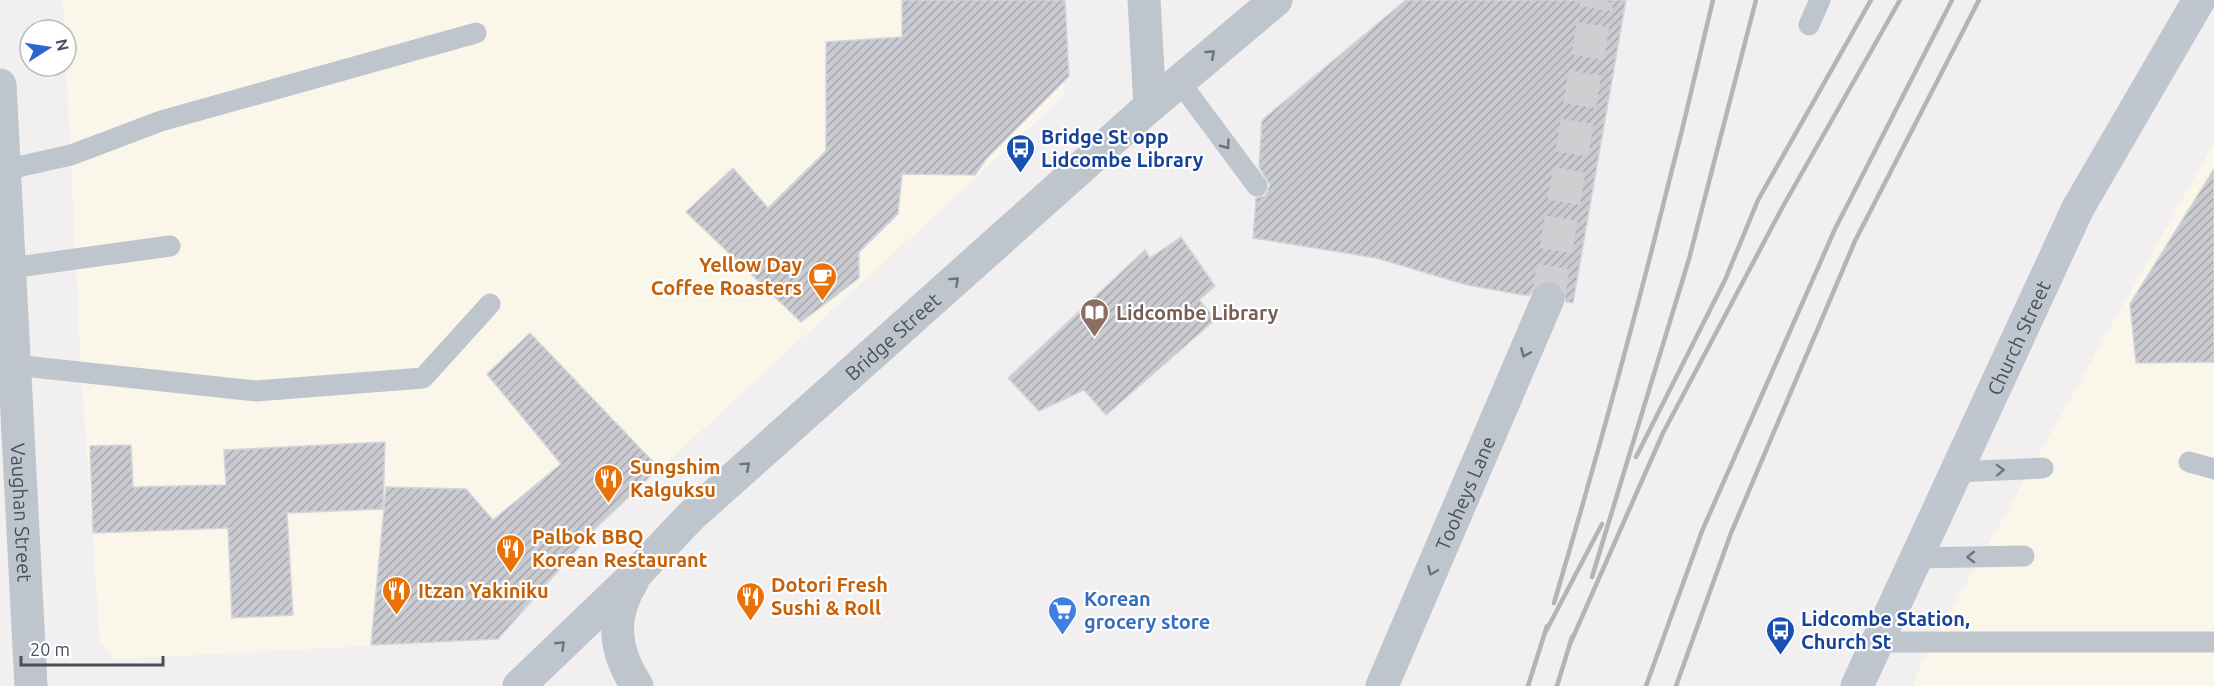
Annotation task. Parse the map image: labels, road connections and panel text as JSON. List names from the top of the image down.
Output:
{
  "streets": {
    "main road": ["Church Street"],
    "street": ["Bridge Street", "Tooheys Lane", "Vaughan Street"]
  },
  "one_way": ["Bridge Street", "Tooheys Lane"],
  "places": {
    "bus stop": ["Bridge St opp Lidcombe Library", "Lidcombe Station, Church St"],
    "cafe": ["Yellow Day Coffee Roasters"],
    "library": ["Lidcombe Library"],
    "restaurant": [
      "Sungshim Kalguksu",
      "Palbok BBQ Korean Restaurant",
      "Itzan Yakiniku",
      "Dotori Fresh Sushi & Roll"
    ],
    "supermarket": ["Korean grocery store"]
  },
  "scale_bar": "20 m",
  "north": "right"
}
